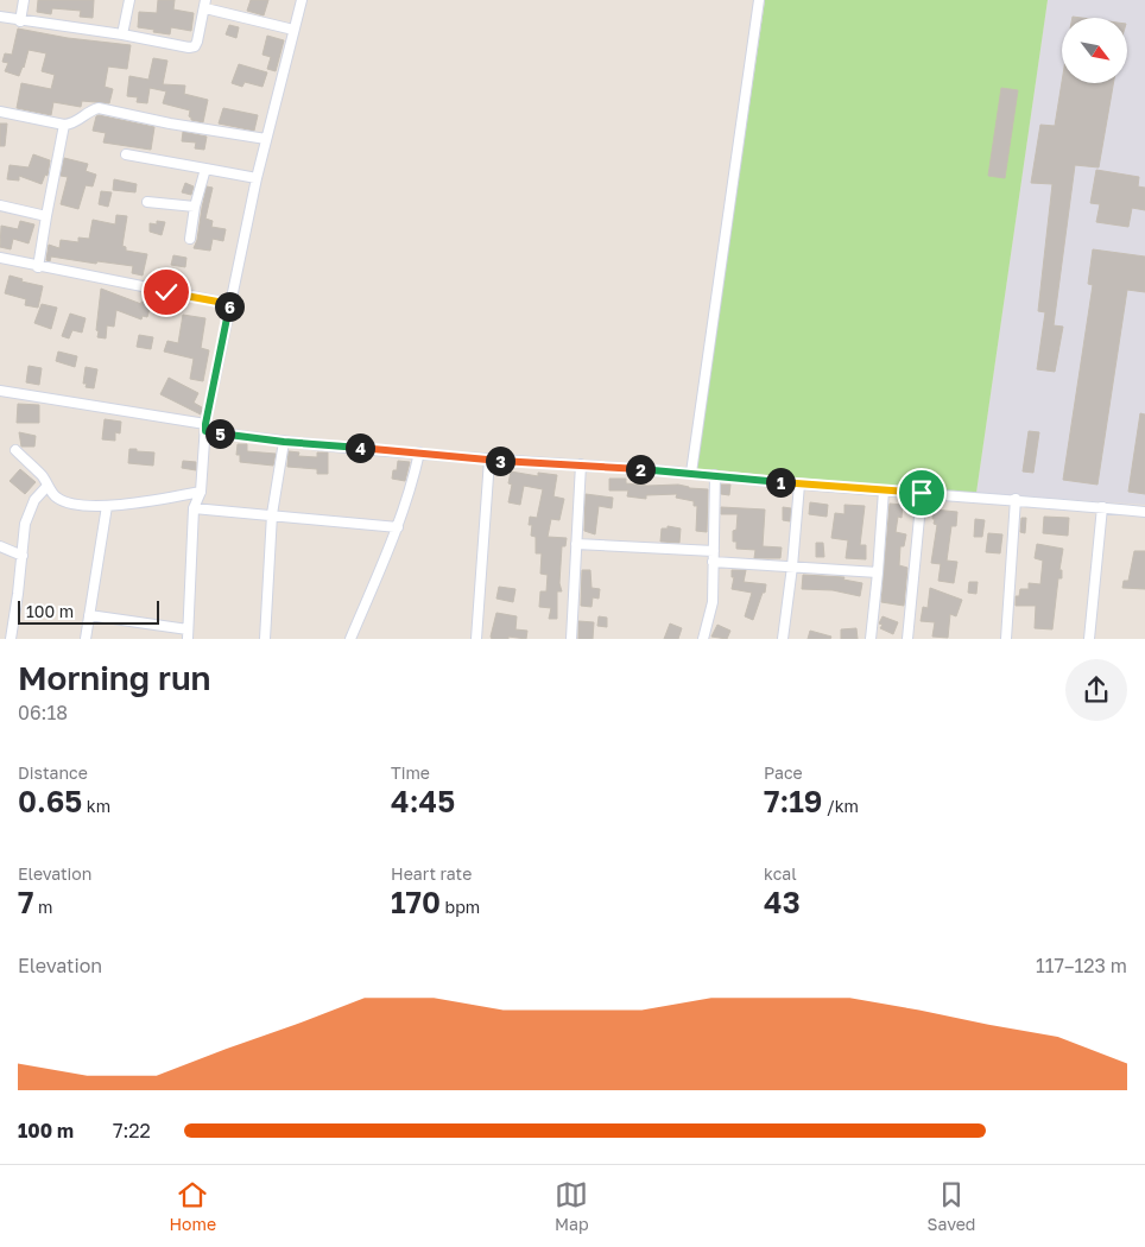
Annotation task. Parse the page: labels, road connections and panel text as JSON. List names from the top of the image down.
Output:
{
  "scale_bar": "100 m",
  "north": "bottom right",
  "page": {
    "pins": [
      "6",
      "5",
      "4",
      "3",
      "2",
      "1"
    ],
    "scale": "100 m",
    "heading": ["Morning run", "06:18"],
    "stats": [
      ["Distance", "0.65 km"],
      ["Time", "4:45"],
      ["Pace", "7:19 /km"],
      ["Elevation", "7 m"],
      ["Heart rate", "170 bpm"],
      ["kcal", "43"]
    ],
    "chart": ["Elevation", "117–123 m"],
    "list": [
      {
        "name": "100 m",
        "note": "7:22"
      }
    ],
    "tabs": ["Home", "Map", "Saved"]
  }
}
